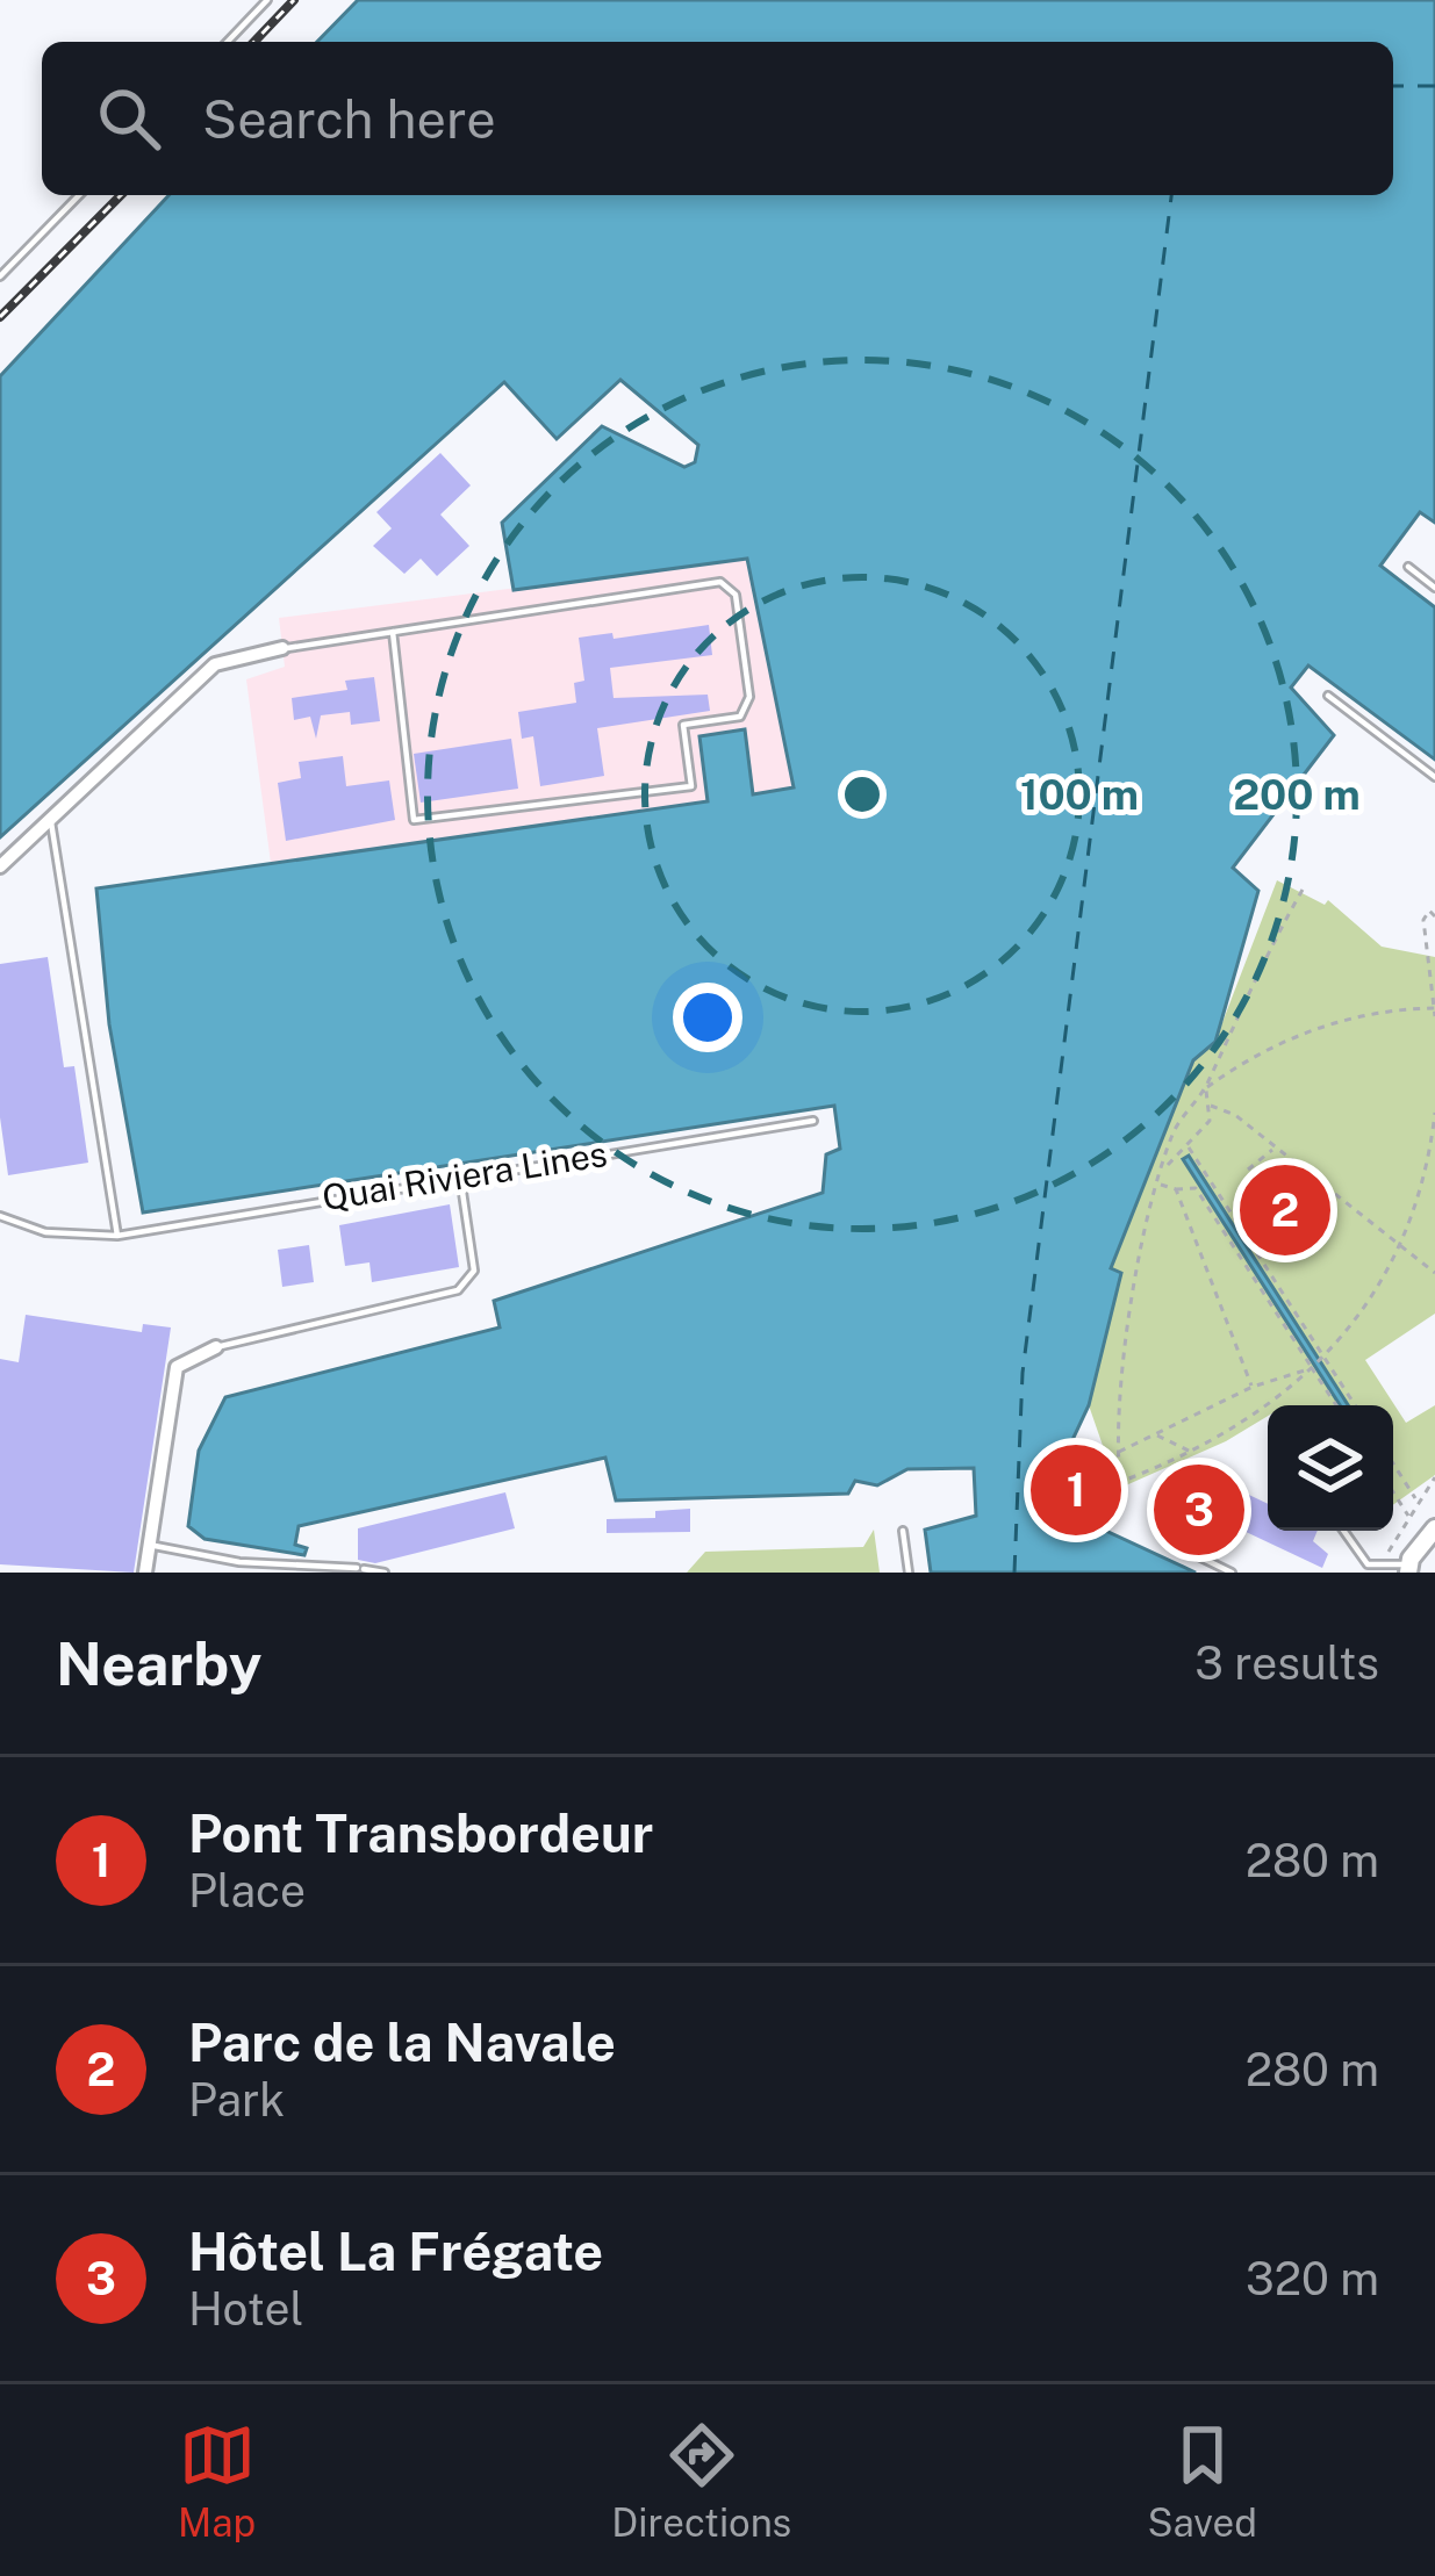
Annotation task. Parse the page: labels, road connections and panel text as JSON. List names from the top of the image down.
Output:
{
  "streets": {
    "lane": ["Quai Riviera Lines"]
  },
  "page": {
    "search": "Search here",
    "pins": ["2", "1", "3"],
    "heading": ["Nearby", "3 results"],
    "list": [
      {
        "mark": "1",
        "name": "Pont Transbordeur",
        "note": "Place",
        "value": "280 m"
      },
      {
        "mark": "2",
        "name": "Parc de la Navale",
        "note": "Park",
        "value": "280 m"
      },
      {
        "mark": "3",
        "name": "Hôtel La Frégate",
        "note": "Hotel",
        "value": "320 m"
      }
    ],
    "nav": ["Map", "Directions", "Saved"]
  },
  "rings": ["100 m", "200 m"]
}
